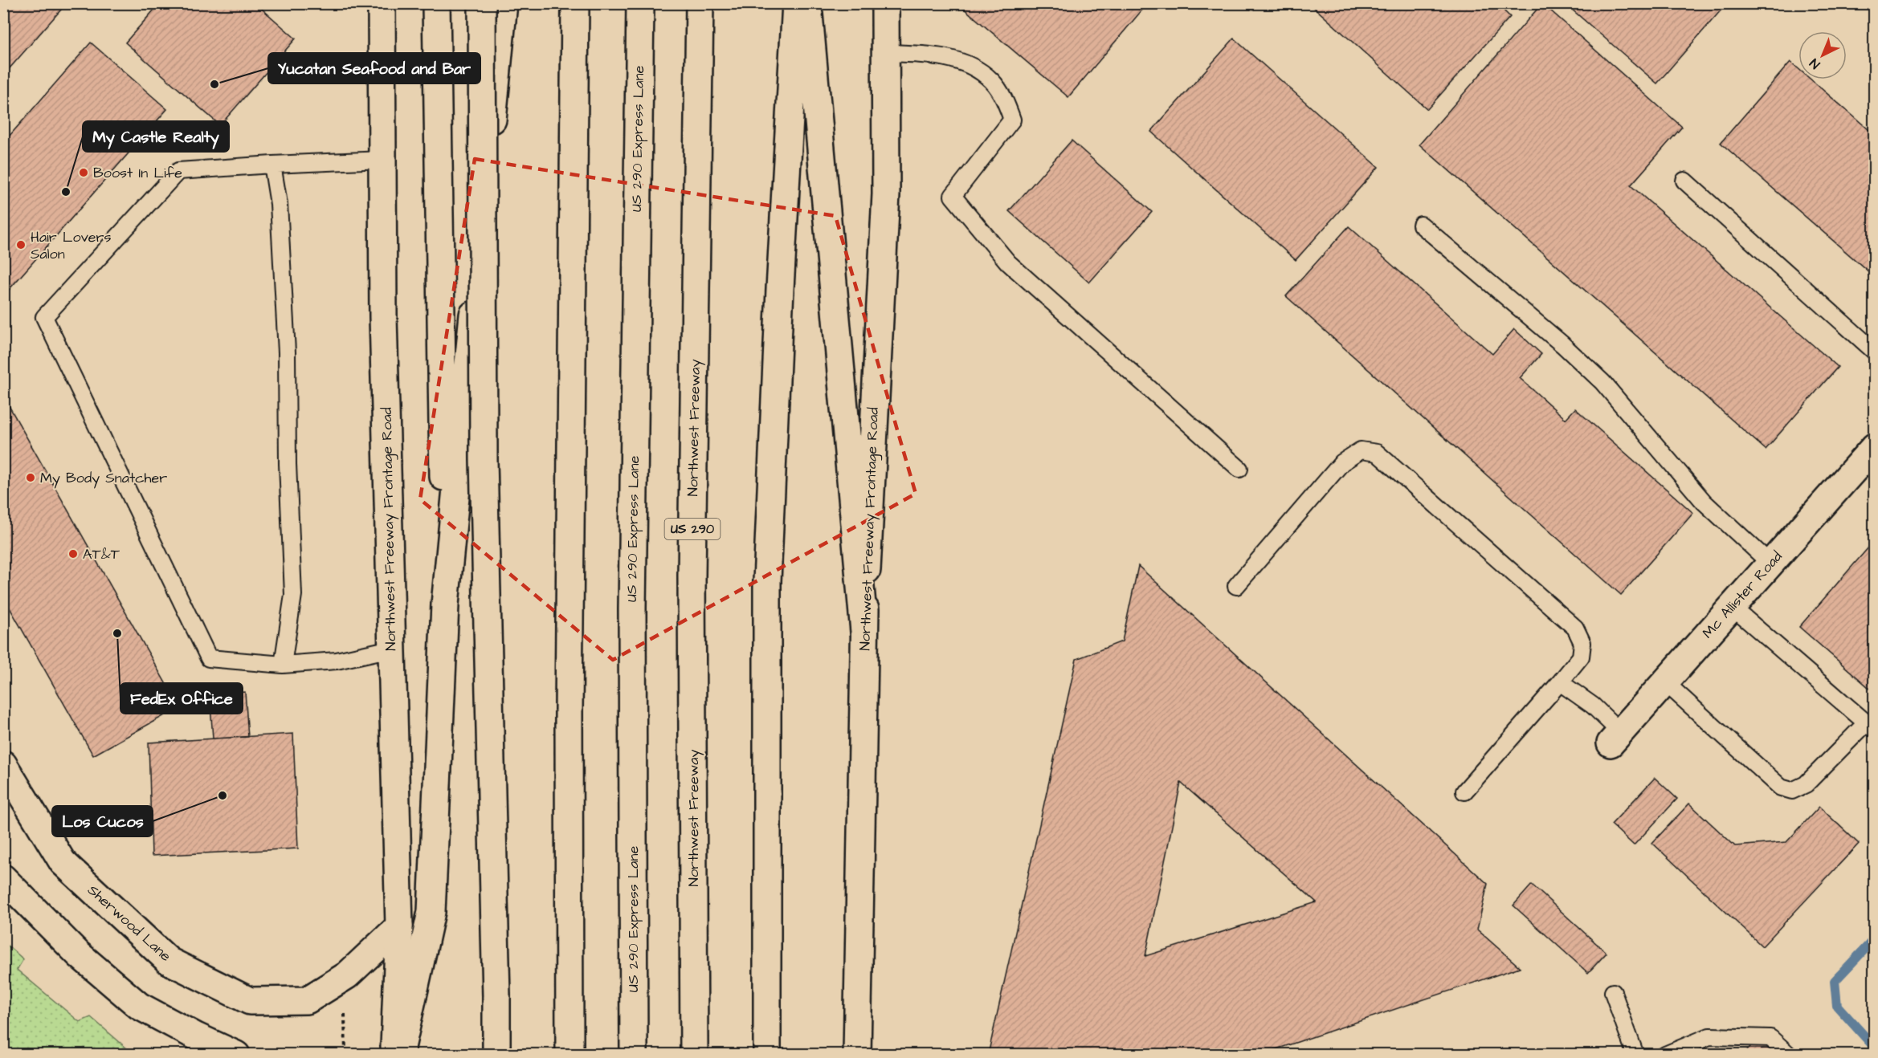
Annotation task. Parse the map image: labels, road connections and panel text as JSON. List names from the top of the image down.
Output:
{
  "streets": {
    "main road": [
      "US 290 Express Lane",
      "Northwest Freeway",
      "Northwest Freeway Frontage Road",
      "US 290",
      "Mc Allister Road",
      "Sherwood Lane"
    ]
  },
  "crossings": [
    ["Northwest Freeway Frontage Road", "Sherwood Lane"]
  ],
  "places": [
    "Yucatan Seafood and Bar",
    "Boost In Life",
    "My Castle Realty",
    "Hair Lovers Salon",
    "My Body Snatcher",
    "AT&T",
    "FedEx Office",
    "Los Cucos"
  ],
  "north": "bottom left"
}
